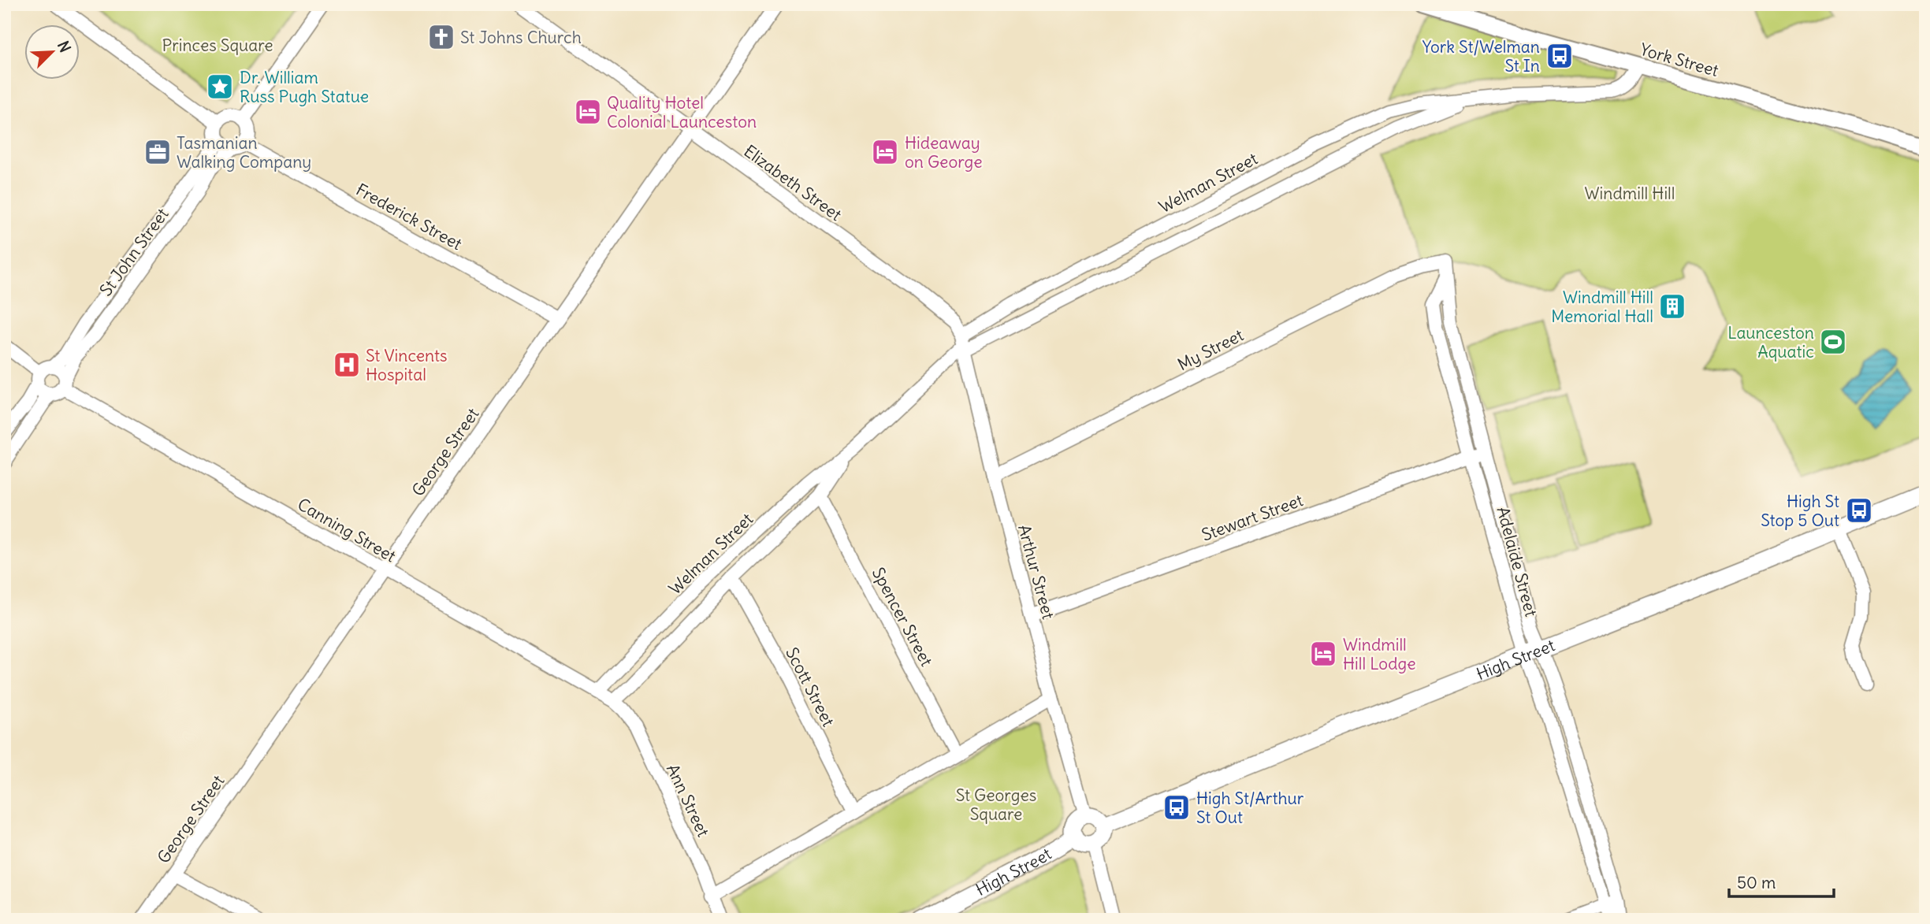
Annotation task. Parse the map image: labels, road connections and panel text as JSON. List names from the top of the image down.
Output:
{
  "streets": {
    "main road": ["High Street"],
    "street": [
      "York Street",
      "Elizabeth Street",
      "Welman Street",
      "Frederick Street",
      "St John Street",
      "My Street",
      "George Street",
      "Stewart Street",
      "Canning Street",
      "Adelaide Street",
      "Arthur Street",
      "Spencer Street",
      "Scott Street",
      "Ann Street"
    ]
  },
  "crossings": [
    ["York Street", "Welman Street"],
    ["Elizabeth Street", "Welman Street"],
    ["Elizabeth Street", "George Street"],
    ["Elizabeth Street", "Arthur Street"],
    ["Welman Street", "Canning Street"],
    ["Welman Street", "Arthur Street"],
    ["Welman Street", "Spencer Street"],
    ["Welman Street", "Scott Street"],
    ["Welman Street", "Ann Street"],
    ["Frederick Street", "St John Street"],
    ["Frederick Street", "George Street"],
    ["St John Street", "Canning Street"],
    ["My Street", "Adelaide Street"],
    ["My Street", "Arthur Street"],
    ["George Street", "Canning Street"],
    ["Stewart Street", "Adelaide Street"],
    ["Stewart Street", "Arthur Street"],
    ["Canning Street", "Ann Street"],
    ["Adelaide Street", "High Street"],
    ["Arthur Street", "High Street"]
  ],
  "parks": ["Princes Square", "Windmill Hill", "St Georges Square"],
  "places": {
    "church": ["St Johns Church"],
    "bus stop": ["York St/Welman St In", "High St Stop 5 Out", "High St/Arthur St Out"],
    "place": ["Dr. William Russ Pugh Statue"],
    "hotel": ["Quality Hotel Colonial Launceston", "Hideaway on George", "Windmill Hill Lodge"],
    "office": ["Tasmanian Walking Company"],
    "building": ["Windmill Hill Memorial Hall"],
    "sports": ["Launceston Aquatic"],
    "hospital": ["St Vincents Hospital"]
  },
  "scale_bar": "50 m",
  "north": "top right"
}
